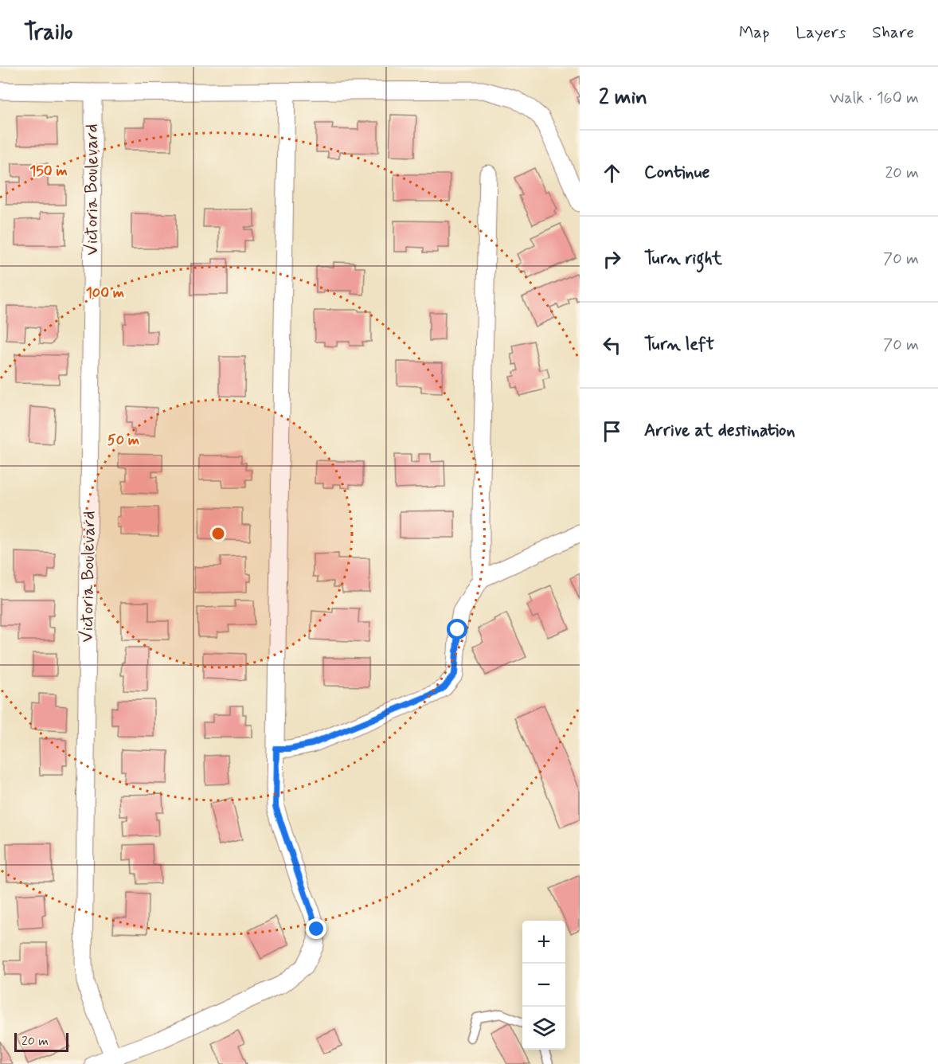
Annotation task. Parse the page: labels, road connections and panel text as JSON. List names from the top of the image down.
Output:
{
  "streets": {
    "street": ["Victoria Boulevard"]
  },
  "scale_bar": "20 m",
  "page": {
    "header": "Trailo",
    "nav": ["Map", "Layers", "Share"],
    "heading": ["2 min", "Walk · 160 m"],
    "list": [
      ["Continue", "20 m"],
      ["Turn right", "70 m"],
      ["Turn left", "70 m"],
      "Arrive at destination"
    ],
    "map_buttons": ["+", "−"],
    "scale": "20 m"
  },
  "rings": ["150 m", "100 m", "50 m"]
}
